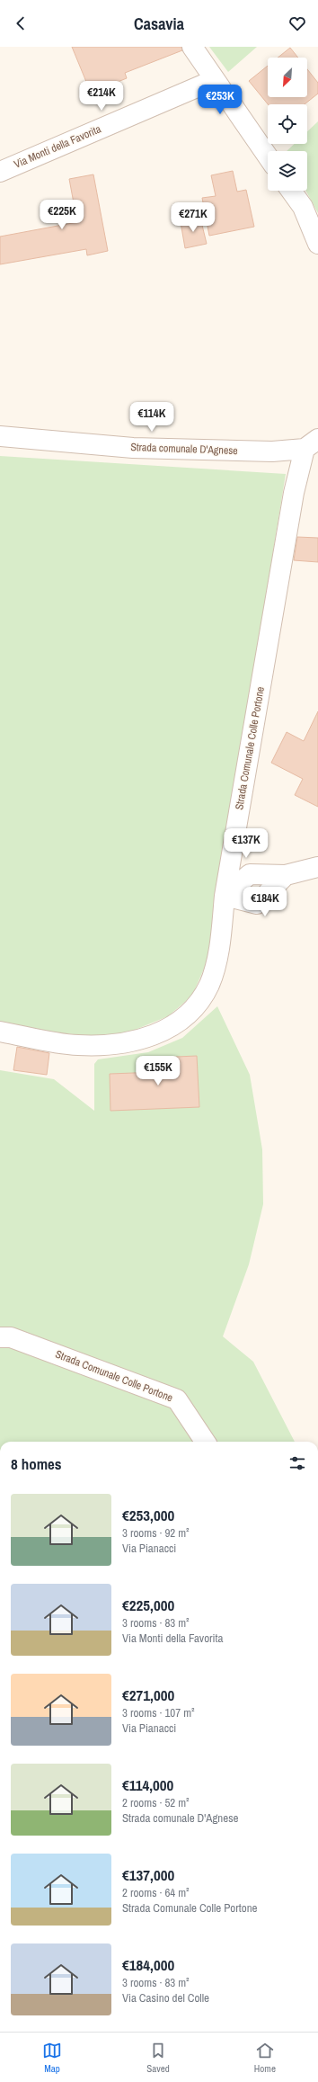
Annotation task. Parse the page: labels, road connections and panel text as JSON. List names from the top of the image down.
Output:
{
  "streets": {
    "street": ["Via Monti della Favorita", "Strada comunale D'Agnese", "Strada Comunale Colle Portone"]
  },
  "crossings": [
    ["Strada comunale D'Agnese", "Strada Comunale Colle Portone"]
  ],
  "north": "bottom left",
  "page": {
    "header": "Casavia",
    "price": [
      "€214K",
      "€253K",
      "€225K",
      "€271K",
      "€114K",
      "€137K",
      "€184K",
      "€155K"
    ],
    "heading": "8 homes",
    "list": [
      {
        "name": "€253,000",
        "note": "3 rooms · 92 m² · Via Pianacci"
      },
      {
        "name": "€225,000",
        "note": "3 rooms · 83 m² · Via Monti della Favorita"
      },
      {
        "name": "€271,000",
        "note": "3 rooms · 107 m² · Via Pianacci"
      },
      {
        "name": "€114,000",
        "note": "2 rooms · 52 m² · Strada comunale D'Agnese"
      },
      {
        "name": "€137,000",
        "note": "2 rooms · 64 m² · Strada Comunale Colle Portone"
      },
      {
        "name": "€184,000",
        "note": "3 rooms · 83 m² · Via Casino del Colle"
      }
    ],
    "tabs": ["Map", "Saved", "Home"]
  }
}
